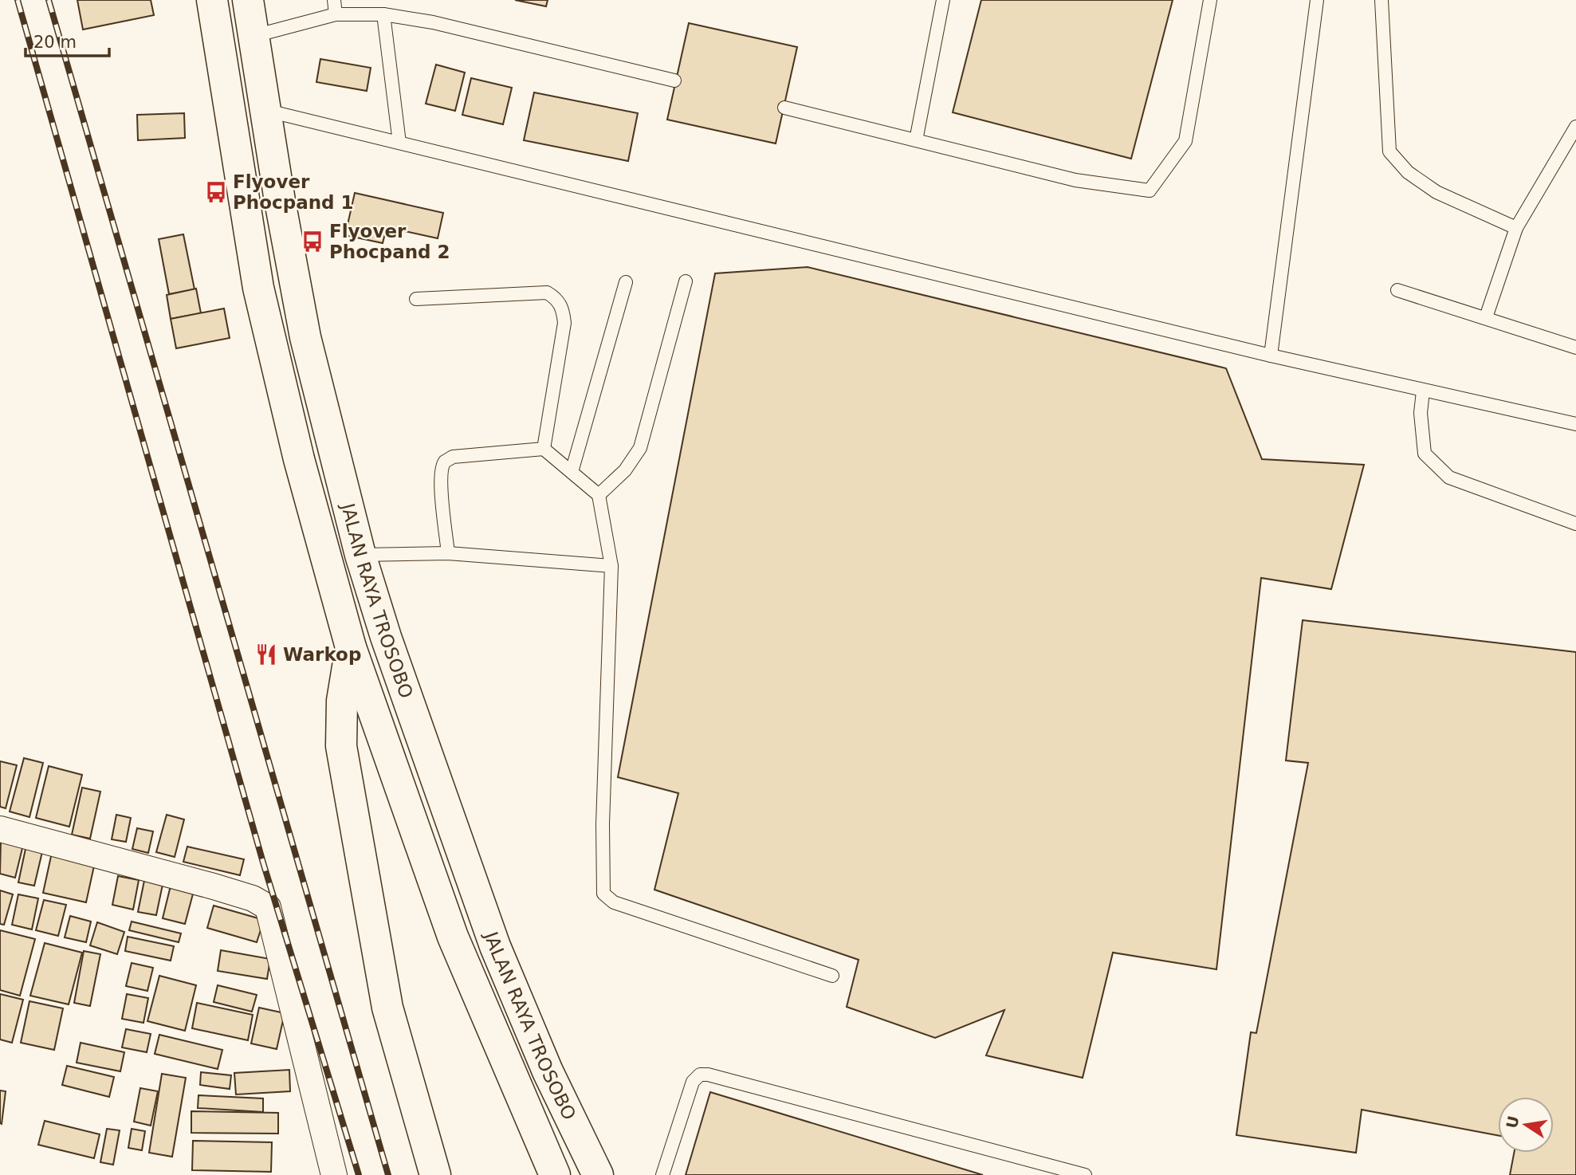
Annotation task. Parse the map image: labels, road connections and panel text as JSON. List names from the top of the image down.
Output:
{
  "streets": {
    "main road": ["JALAN RAYA TROSOBO"]
  },
  "places": {
    "bus stop": ["Flyover Phocpand 1", "Flyover Phocpand 2"],
    "restaurant": ["Warkop"]
  },
  "scale_bar": "20 m",
  "north": "left"
}
